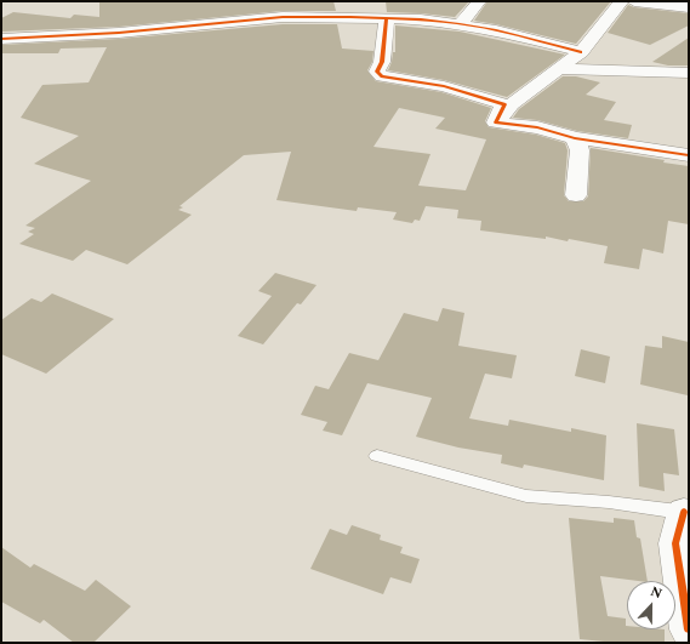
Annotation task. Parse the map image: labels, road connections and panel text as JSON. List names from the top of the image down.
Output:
{
  "north": "top"
}
